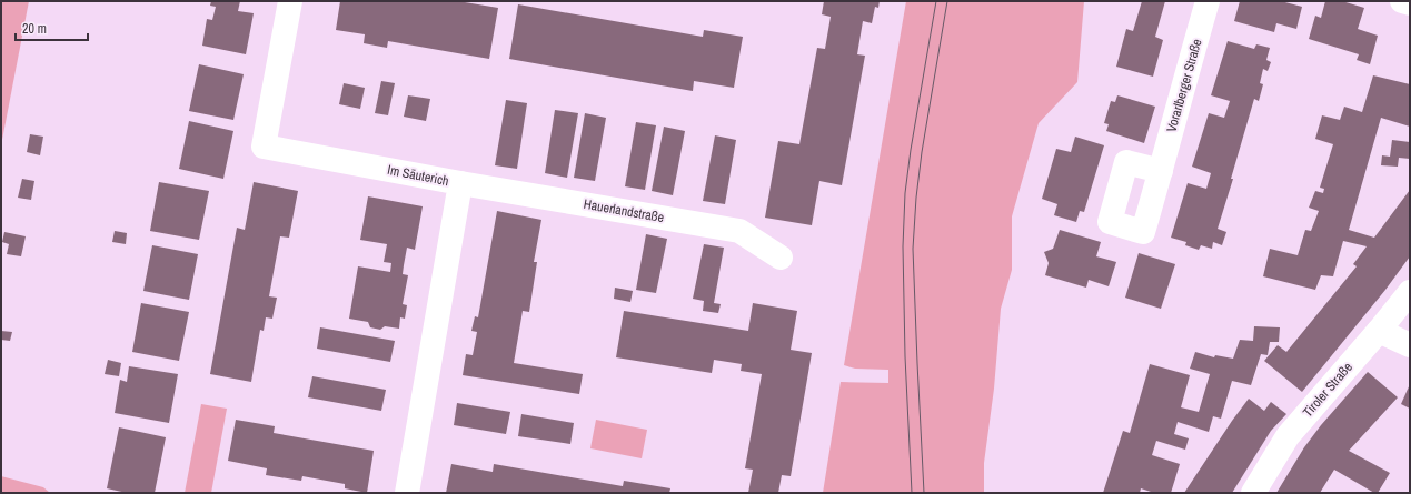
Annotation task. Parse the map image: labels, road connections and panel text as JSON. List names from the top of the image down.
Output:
{
  "streets": {
    "street": [
      "Vorarlberger Straße",
      "Im Säuterich",
      "Hauerlandstraße",
      "Tiroler Straße"
    ]
  },
  "crossings": [
    ["Im Säuterich", "Hauerlandstraße"]
  ],
  "scale_bar": "20 m"
}
